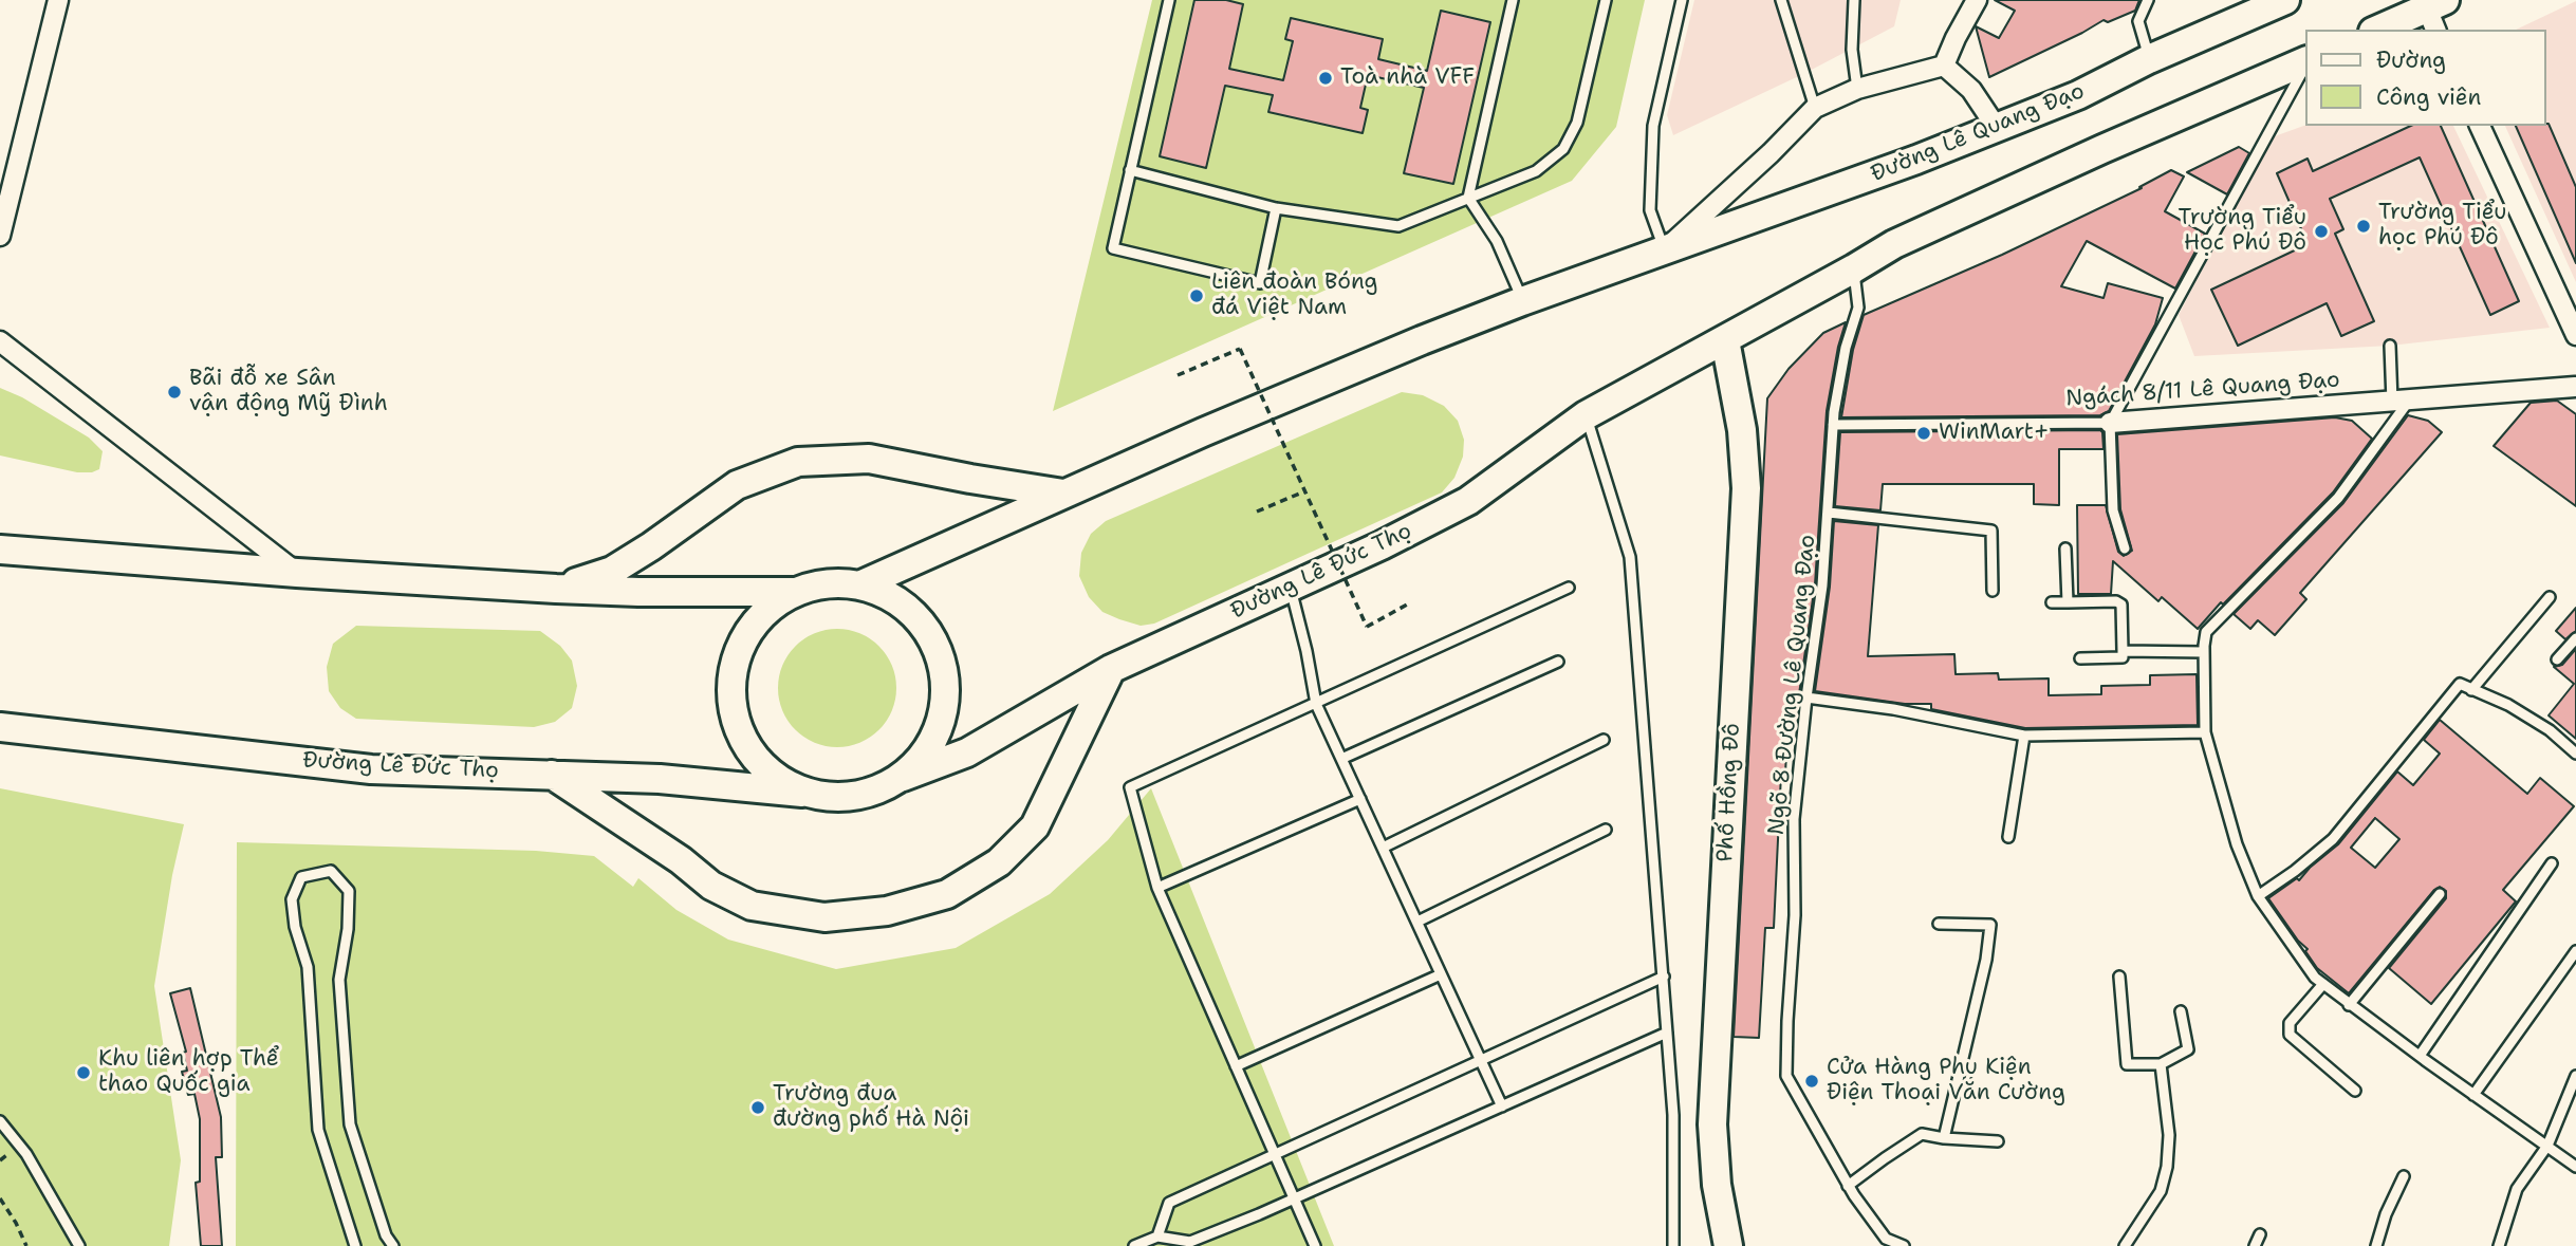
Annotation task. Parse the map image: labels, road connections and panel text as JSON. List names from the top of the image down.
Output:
{
  "streets": {
    "main road": ["Đường Lê Quang Đạo", "Đường Lê Đức Thọ", "Phố Hồng Đô"],
    "street": ["Ngách 8/11 Lê Quang Đạo"],
    "lane": ["Ngõ 8 Đường Lê Quang Đạo"]
  },
  "crossings": [
    ["Ngách 8/11 Lê Quang Đạo", "Ngõ 8 Đường Lê Quang Đạo"],
    ["Đường Lê Đức Thọ", "Phố Hồng Đô"]
  ],
  "places": [
    "Toà nhà VFF",
    "Trường Tiểu học Phú Đô",
    "Trường Tiểu Học Phú Đô",
    "Liên đoàn Bóng đá Việt Nam",
    "Bãi đỗ xe Sân vận động Mỹ Đình",
    "WinMart+",
    "Khu liên hợp Thể thao Quốc gia",
    "Cửa Hàng Phụ Kiện Điện Thoại Văn Cường",
    "Trường đua đường phố Hà Nội"
  ],
  "legend": ["Đường", "Công viên"]
}
